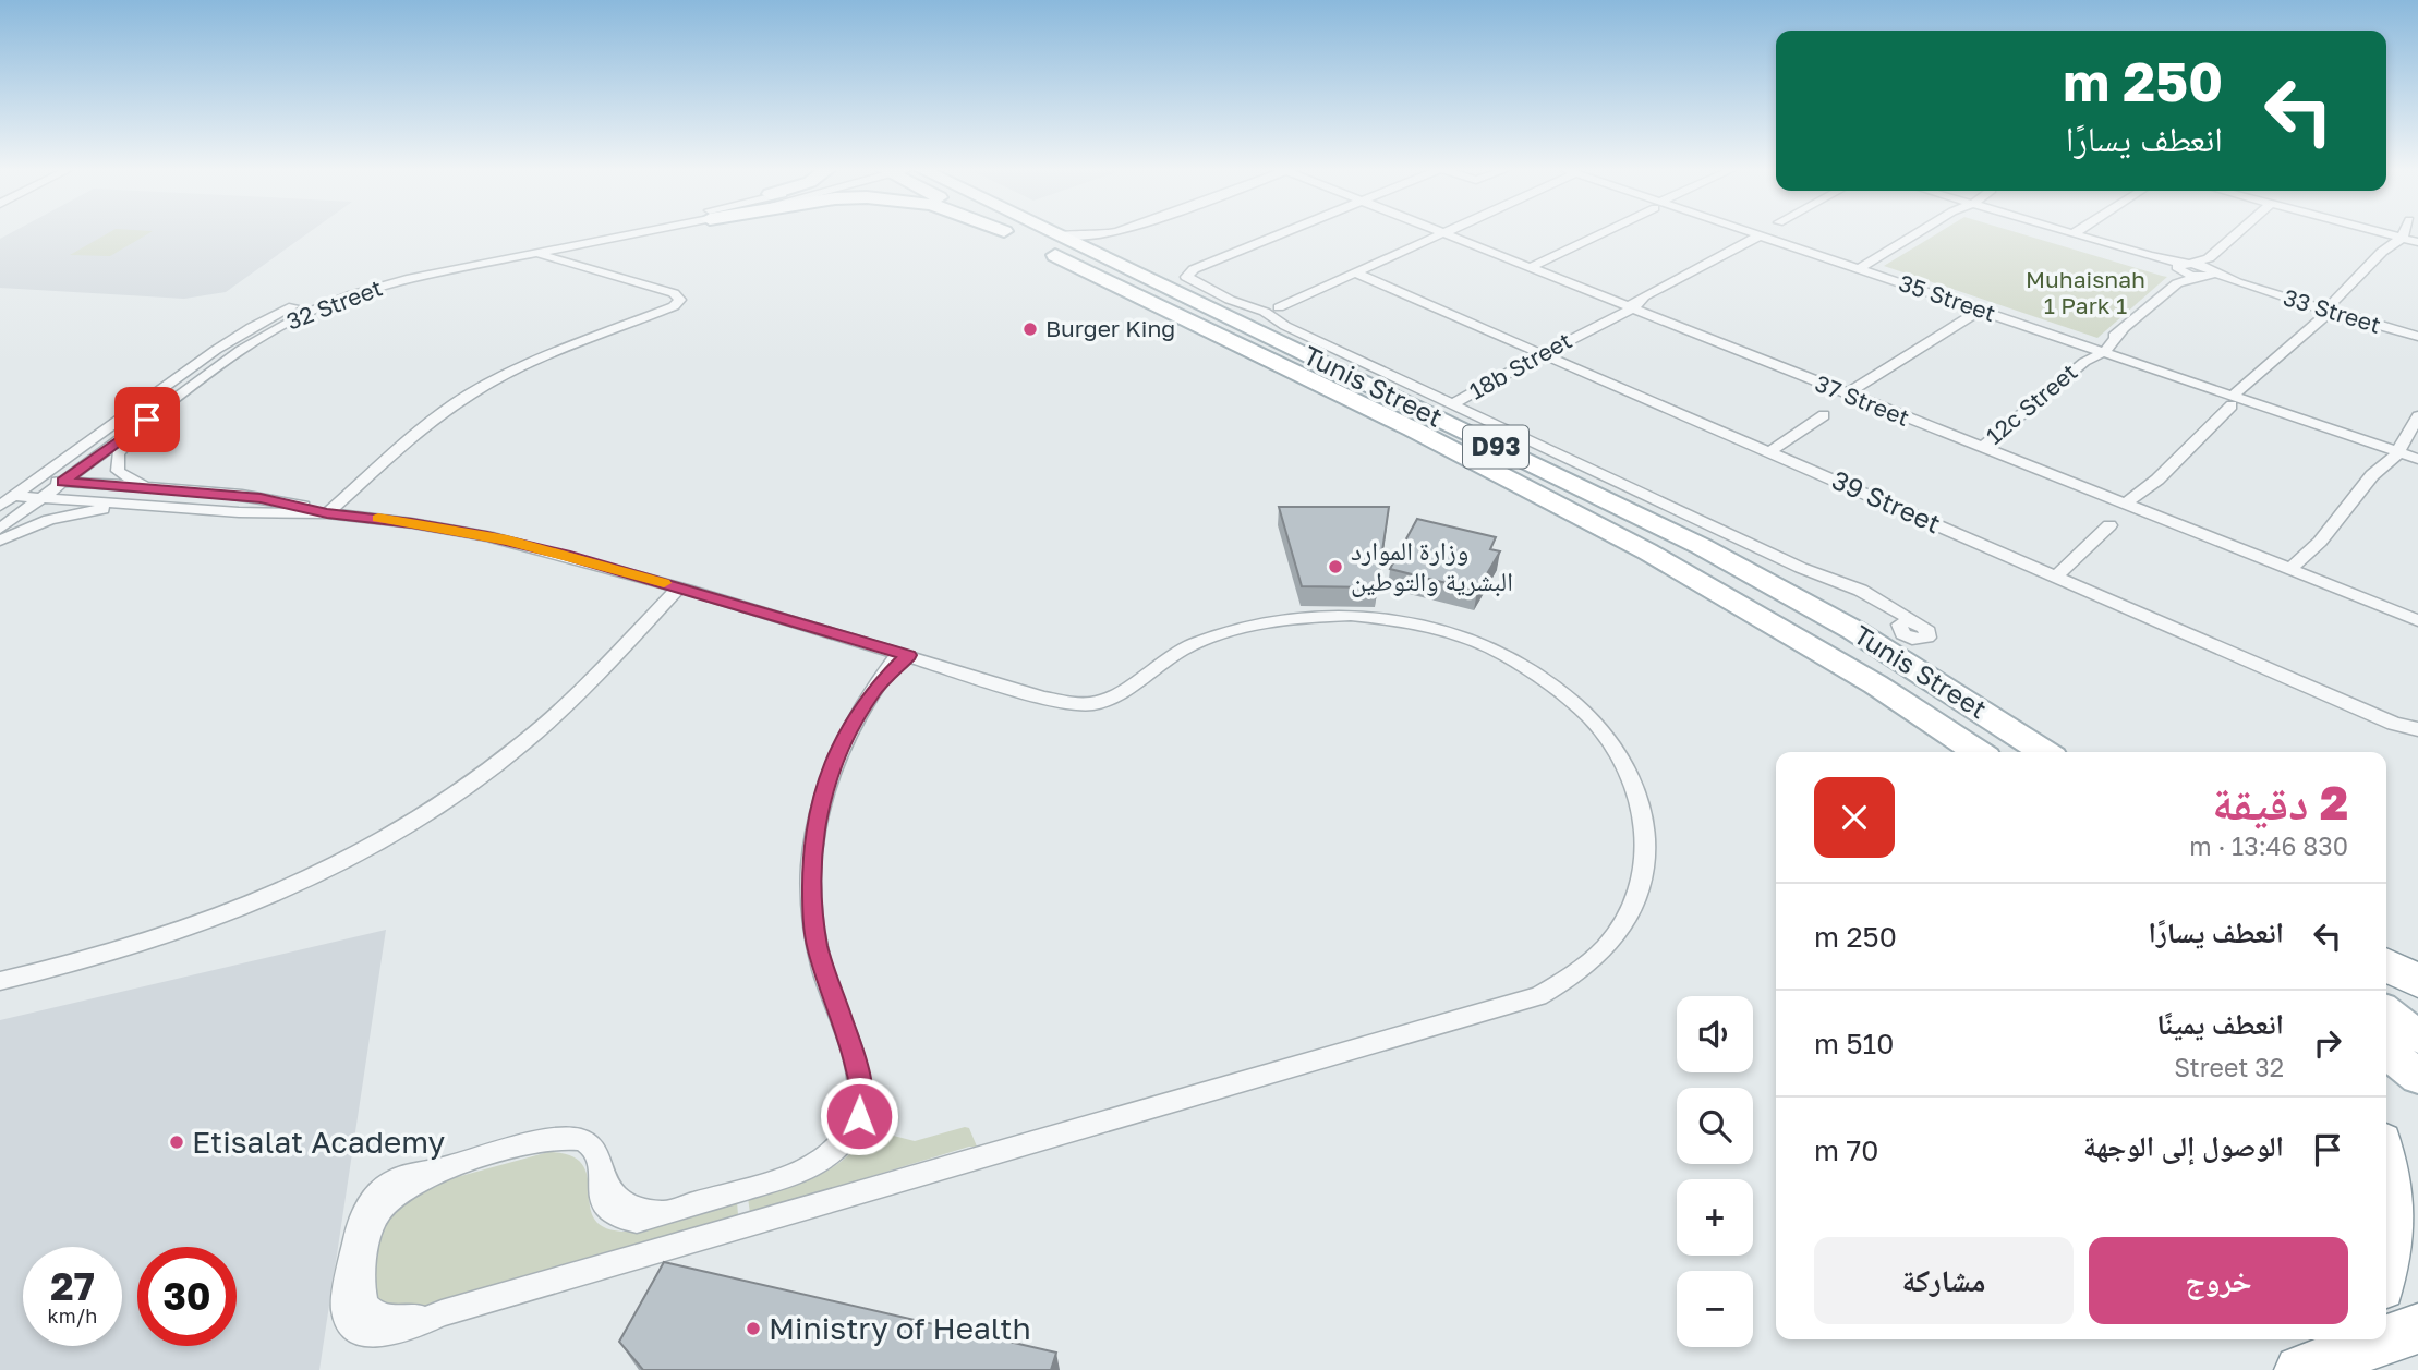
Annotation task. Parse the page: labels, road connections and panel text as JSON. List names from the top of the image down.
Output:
{
  "streets": {
    "main road": ["Tunis Street", "D93"],
    "street": [
      "35 Street",
      "32 Street",
      "33 Street",
      "18b Street",
      "37 Street",
      "12c Street",
      "39 Street"
    ]
  },
  "crossings": [
    ["35 Street", "18b Street"],
    ["35 Street", "12c Street"],
    ["33 Street", "12c Street"],
    ["18b Street", "37 Street"],
    ["18b Street", "39 Street"],
    ["37 Street", "12c Street"]
  ],
  "parks": ["Muhaisnah 1 Park 1"],
  "places": [
    "Burger King",
    "وزارة الموارد البشرية والتوطين",
    "Etisalat Academy",
    "Ministry of Health"
  ],
  "page": {
    "turn": ["250 m", "انعطف يسارًا"],
    "heading": ["2 دقيقة", "830 m · 13:46"],
    "list": [
      {
        "name": "انعطف يسارًا",
        "value": "250 m"
      },
      {
        "name": "انعطف يمينًا",
        "note": "32 Street",
        "value": "510 m"
      },
      {
        "name": "الوصول إلى الوجهة",
        "value": "70 m"
      }
    ],
    "map_buttons": ["+", "−"],
    "buttons": ["خروج", "مشاركة"],
    "speed": "27 km/h",
    "limit": "30"
  }
}
